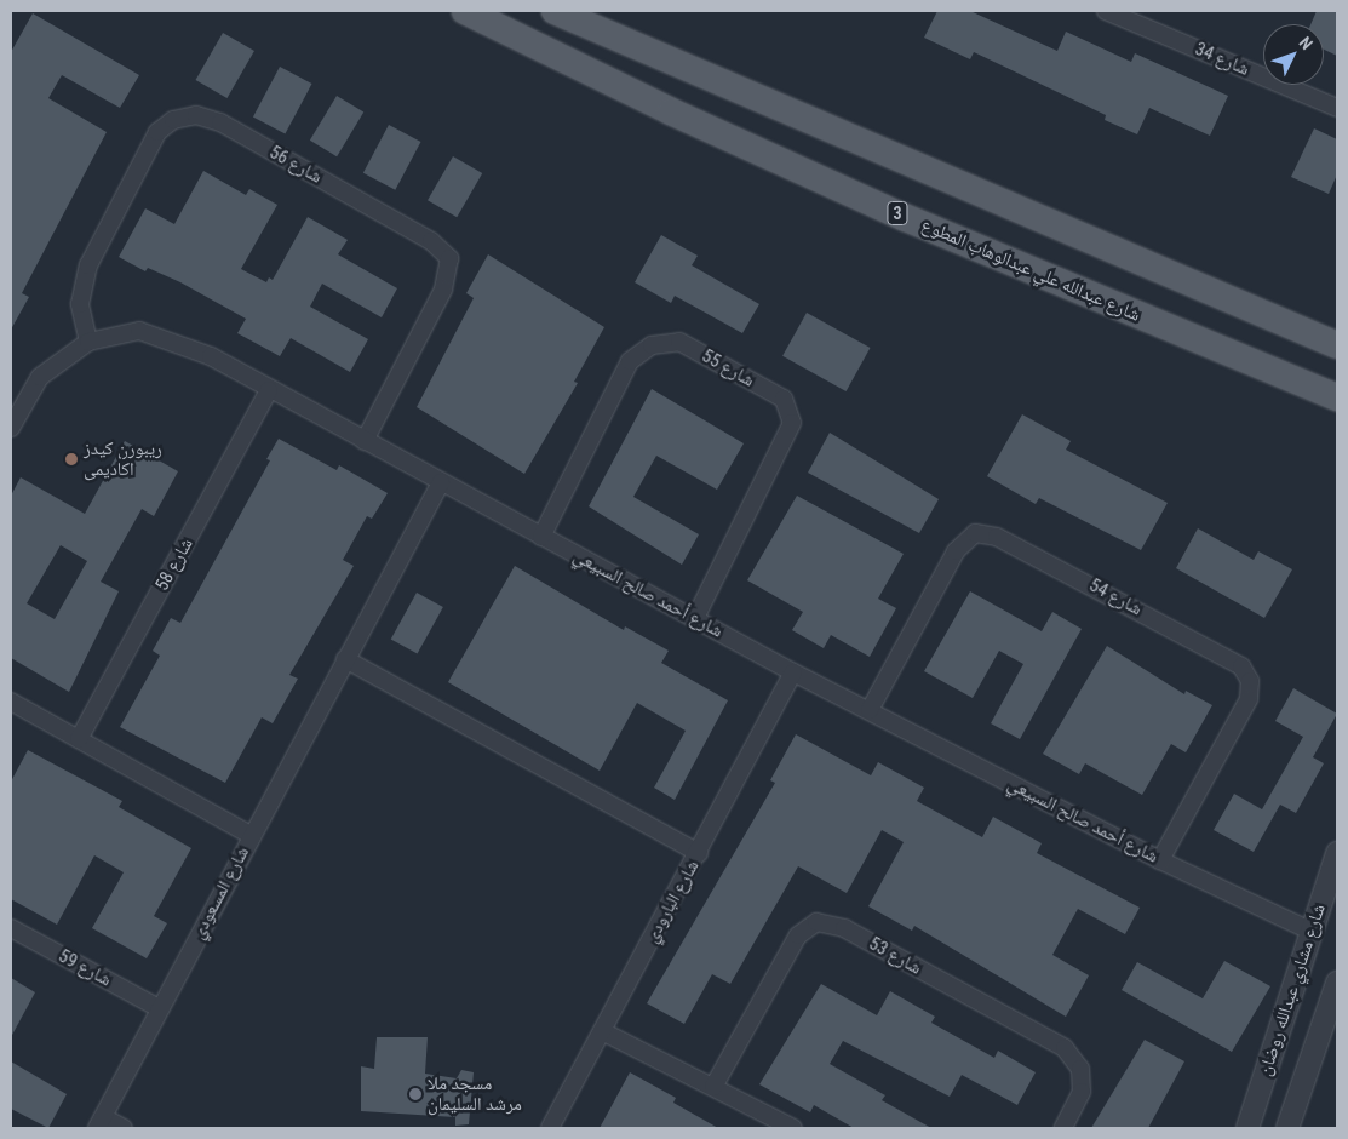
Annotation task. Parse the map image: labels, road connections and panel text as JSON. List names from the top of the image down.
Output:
{
  "streets": {
    "main road": ["3", "شارع عبدالله علي عبدالوهاب المطوع"],
    "street": [
      "شارع 34",
      "شارع 56",
      "شارع 55",
      "شارع 58",
      "شارع أحمد صالح السبيعي",
      "شارع 54",
      "شارع المسعودي",
      "شارع البارودي",
      "شارع 53",
      "شارع 59",
      "شارع مشاري عبدالله روضان"
    ]
  },
  "crossings": [
    ["شارع 56", "شارع أحمد صالح السبيعي"],
    ["شارع 55", "شارع أحمد صالح السبيعي"],
    ["شارع 58", "شارع أحمد صالح السبيعي"],
    ["شارع أحمد صالح السبيعي", "شارع 54"],
    ["شارع أحمد صالح السبيعي", "شارع المسعودي"],
    ["شارع أحمد صالح السبيعي", "شارع البارودي"],
    ["شارع أحمد صالح السبيعي", "شارع مشاري عبدالله روضان"],
    ["شارع المسعودي", "شارع 59"]
  ],
  "places": ["ريبورن كيدز اكاديمى", "مسجد ملا مرشد السليمان"],
  "north": "top right"
}
